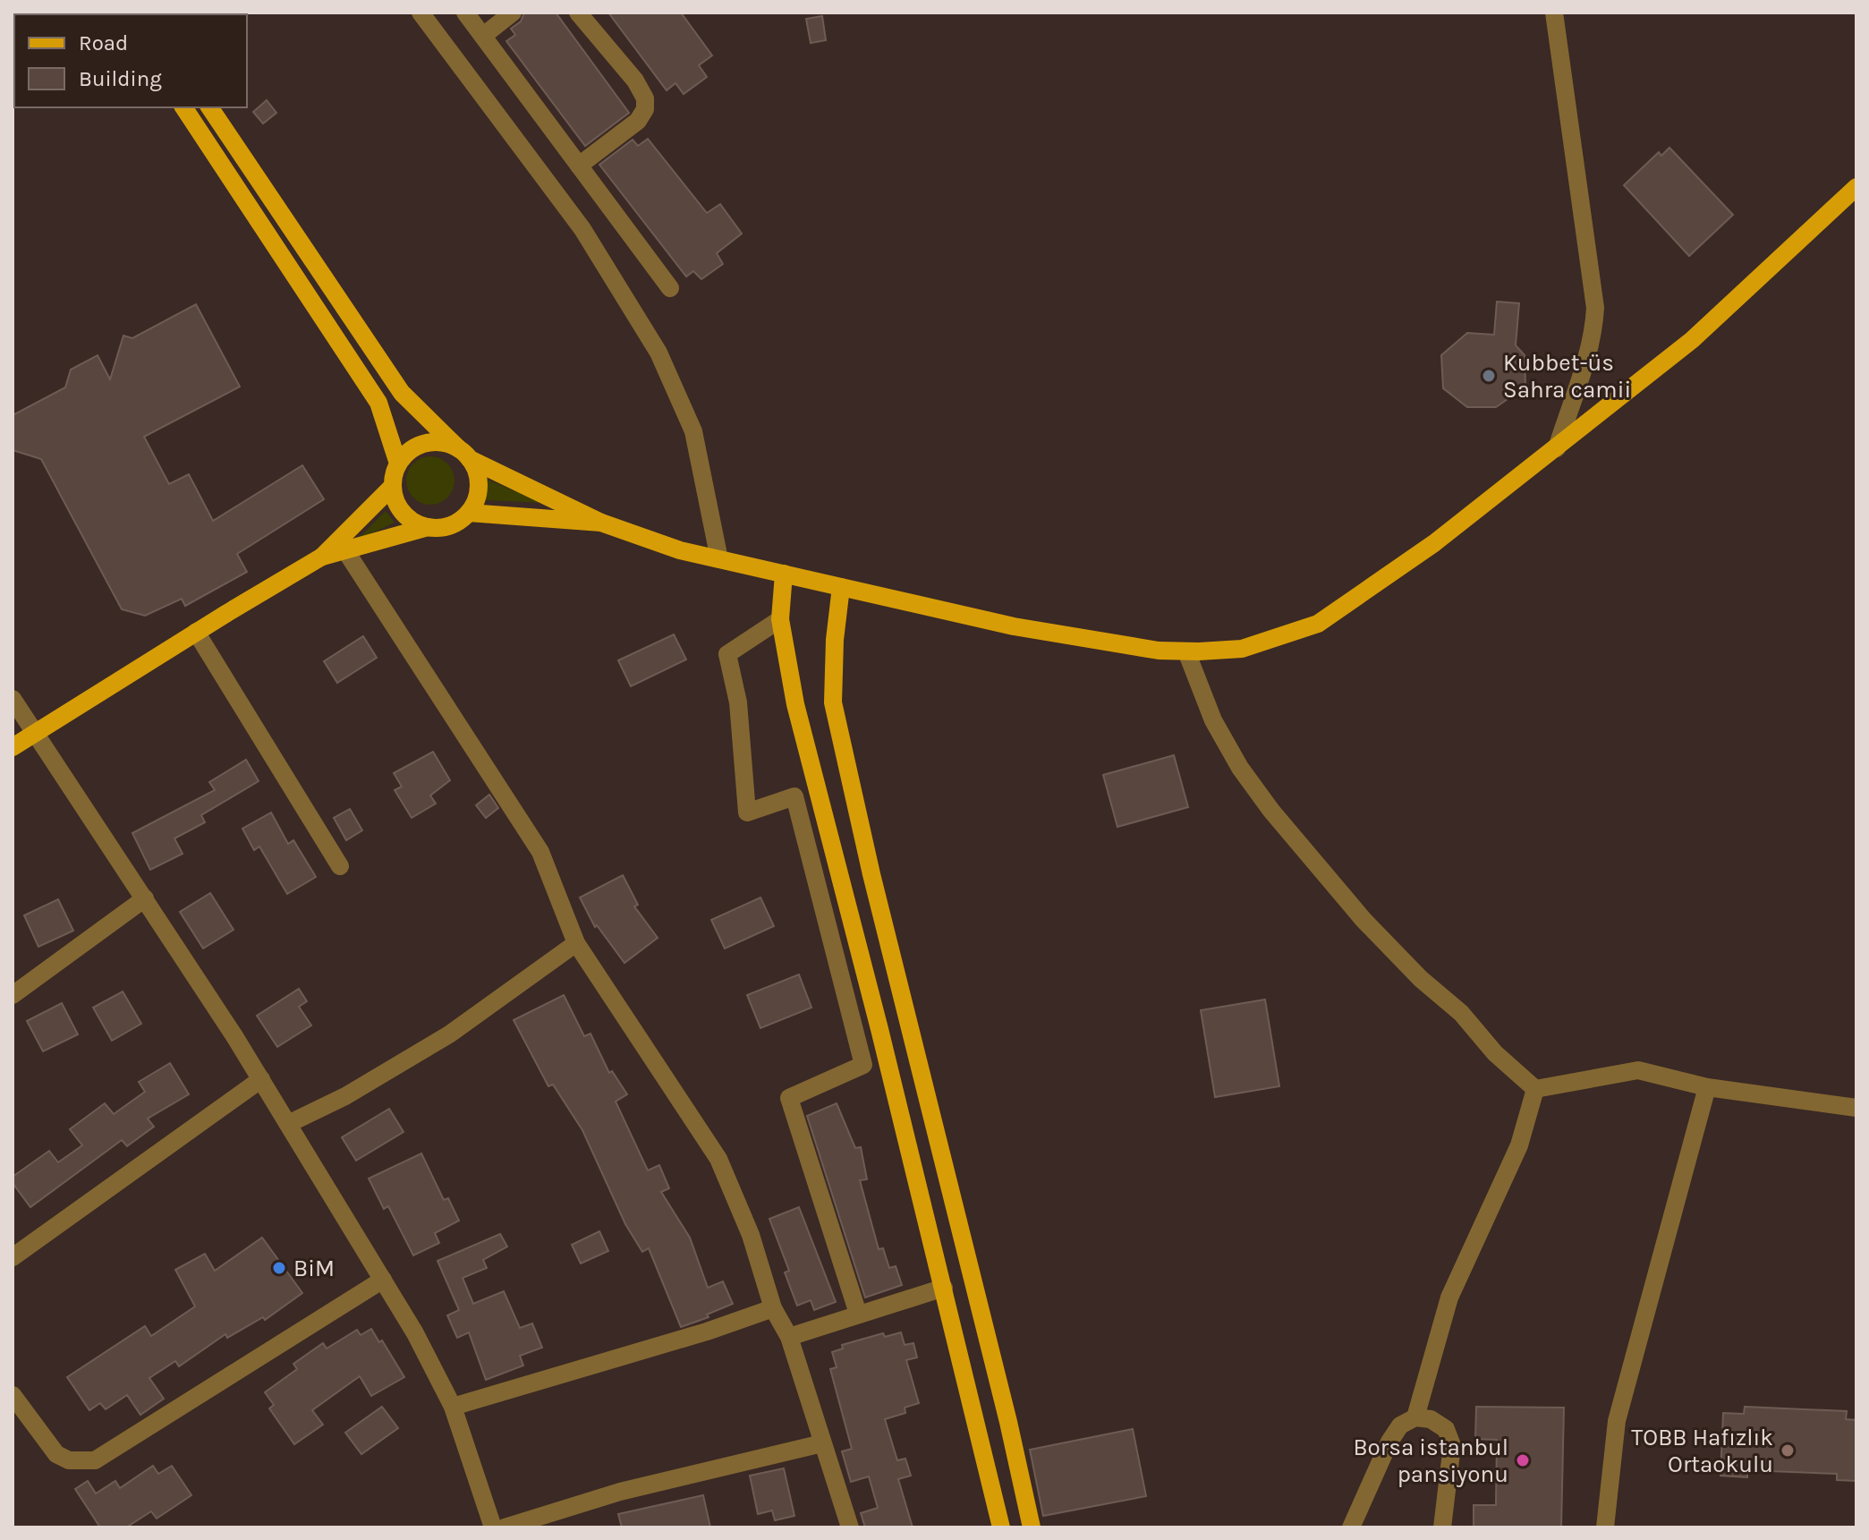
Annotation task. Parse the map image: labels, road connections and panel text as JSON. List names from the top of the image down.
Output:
{
  "places": [
    "Kubbet-üs Sahra camii",
    "BiM",
    "TOBB Hafızlık Ortaokulu",
    "Borsa istanbul pansiyonu"
  ],
  "legend": ["Road", "Building"]
}
